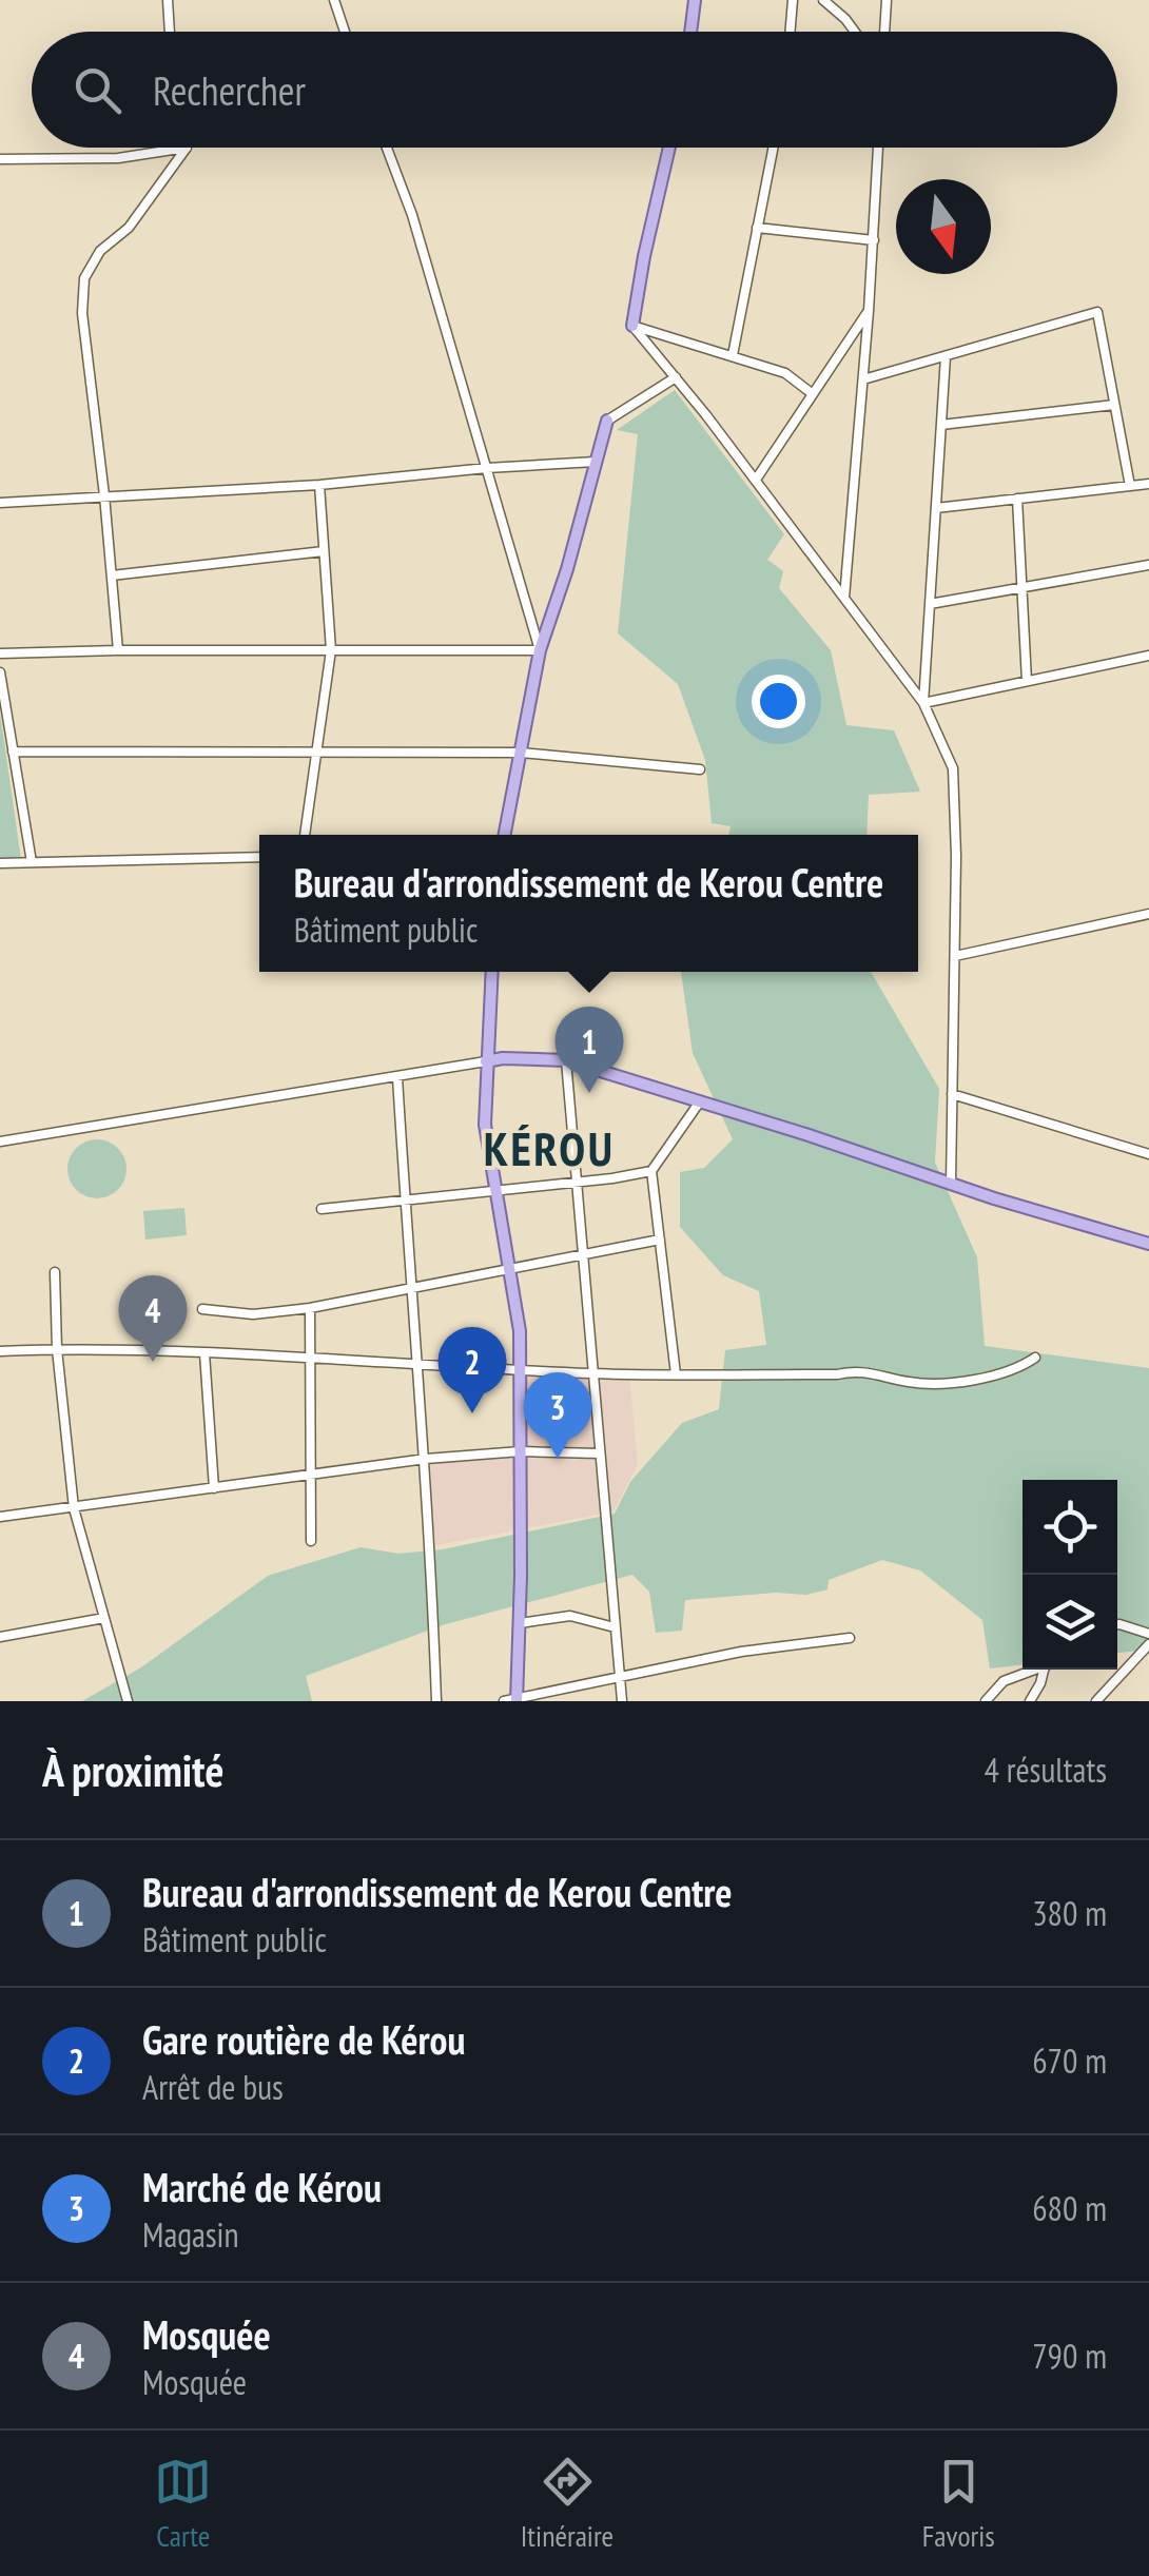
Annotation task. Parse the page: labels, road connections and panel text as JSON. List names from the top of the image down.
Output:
{
  "districts": ["KÉROU"],
  "north": "bottom",
  "page": {
    "search": "Rechercher",
    "popup": ["Bureau d'arrondissement de Kerou Centre", "Bâtiment public"],
    "pins": [
      "1",
      "4",
      "2",
      "3"
    ],
    "heading": ["À proximité", "4 résultats"],
    "list": [
      {
        "mark": "1",
        "name": "Bureau d'arrondissement de Kerou Centre",
        "note": "Bâtiment public",
        "value": "380 m"
      },
      {
        "mark": "2",
        "name": "Gare routière de Kérou",
        "note": "Arrêt de bus",
        "value": "670 m"
      },
      {
        "mark": "3",
        "name": "Marché de Kérou",
        "note": "Magasin",
        "value": "680 m"
      },
      {
        "mark": "4",
        "name": "Mosquée",
        "note": "Mosquée",
        "value": "790 m"
      }
    ],
    "nav": ["Carte", "Itinéraire", "Favoris"]
  }
}
